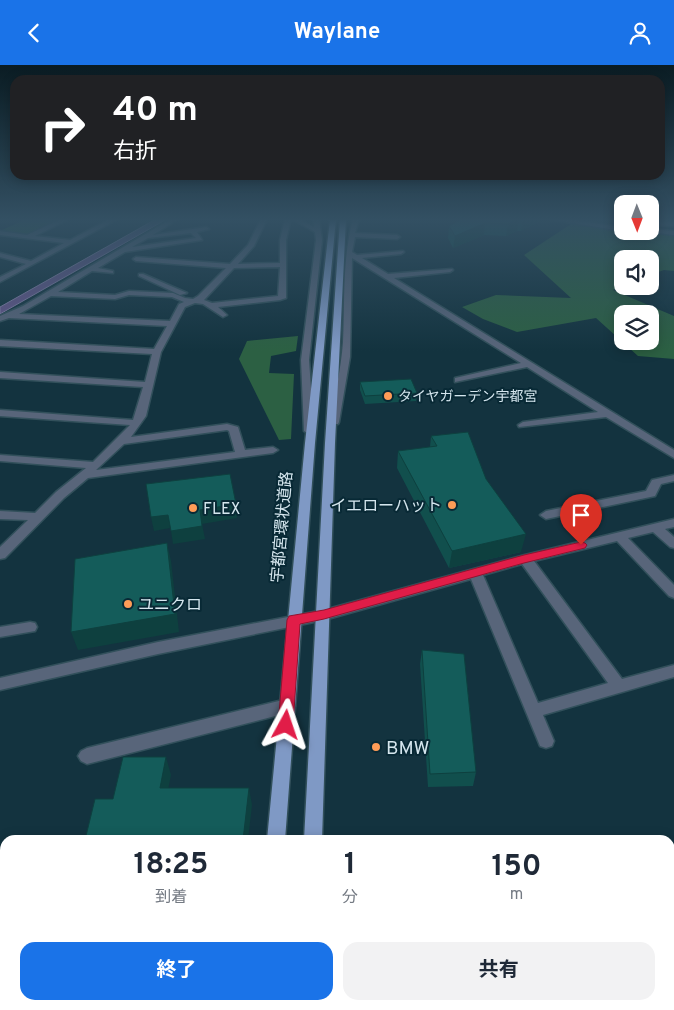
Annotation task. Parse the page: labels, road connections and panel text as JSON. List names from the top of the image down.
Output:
{
  "streets": {
    "main road": ["宇都宮環状道路"]
  },
  "places": [
    "タイヤガーデン宇都宮",
    "イエローハット",
    "FLEX",
    "ユニクロ",
    "BMW"
  ],
  "north": "bottom",
  "page": {
    "header": "Waylane",
    "turn": ["40 m", "右折"],
    "eta": [
      "18:25",
      "到着",
      "1",
      "分",
      "150",
      "m"
    ],
    "buttons": ["終了", "共有"]
  }
}
